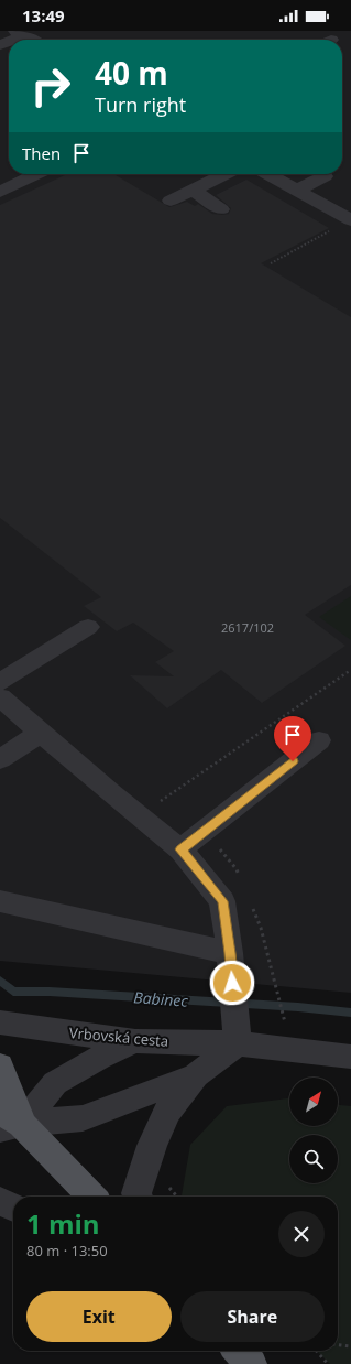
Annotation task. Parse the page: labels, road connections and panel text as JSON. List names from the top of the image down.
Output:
{
  "streets": {
    "street": ["Vrbovská cesta"]
  },
  "water": ["Babinec"],
  "house_numbers": ["2617/102"],
  "north": "top right",
  "page": {
    "status": "13:49",
    "turn": ["40 m", "Turn right"],
    "then": "Then",
    "heading": ["1 min", "80 m · 13:50"],
    "buttons": ["Exit", "Share"]
  }
}
